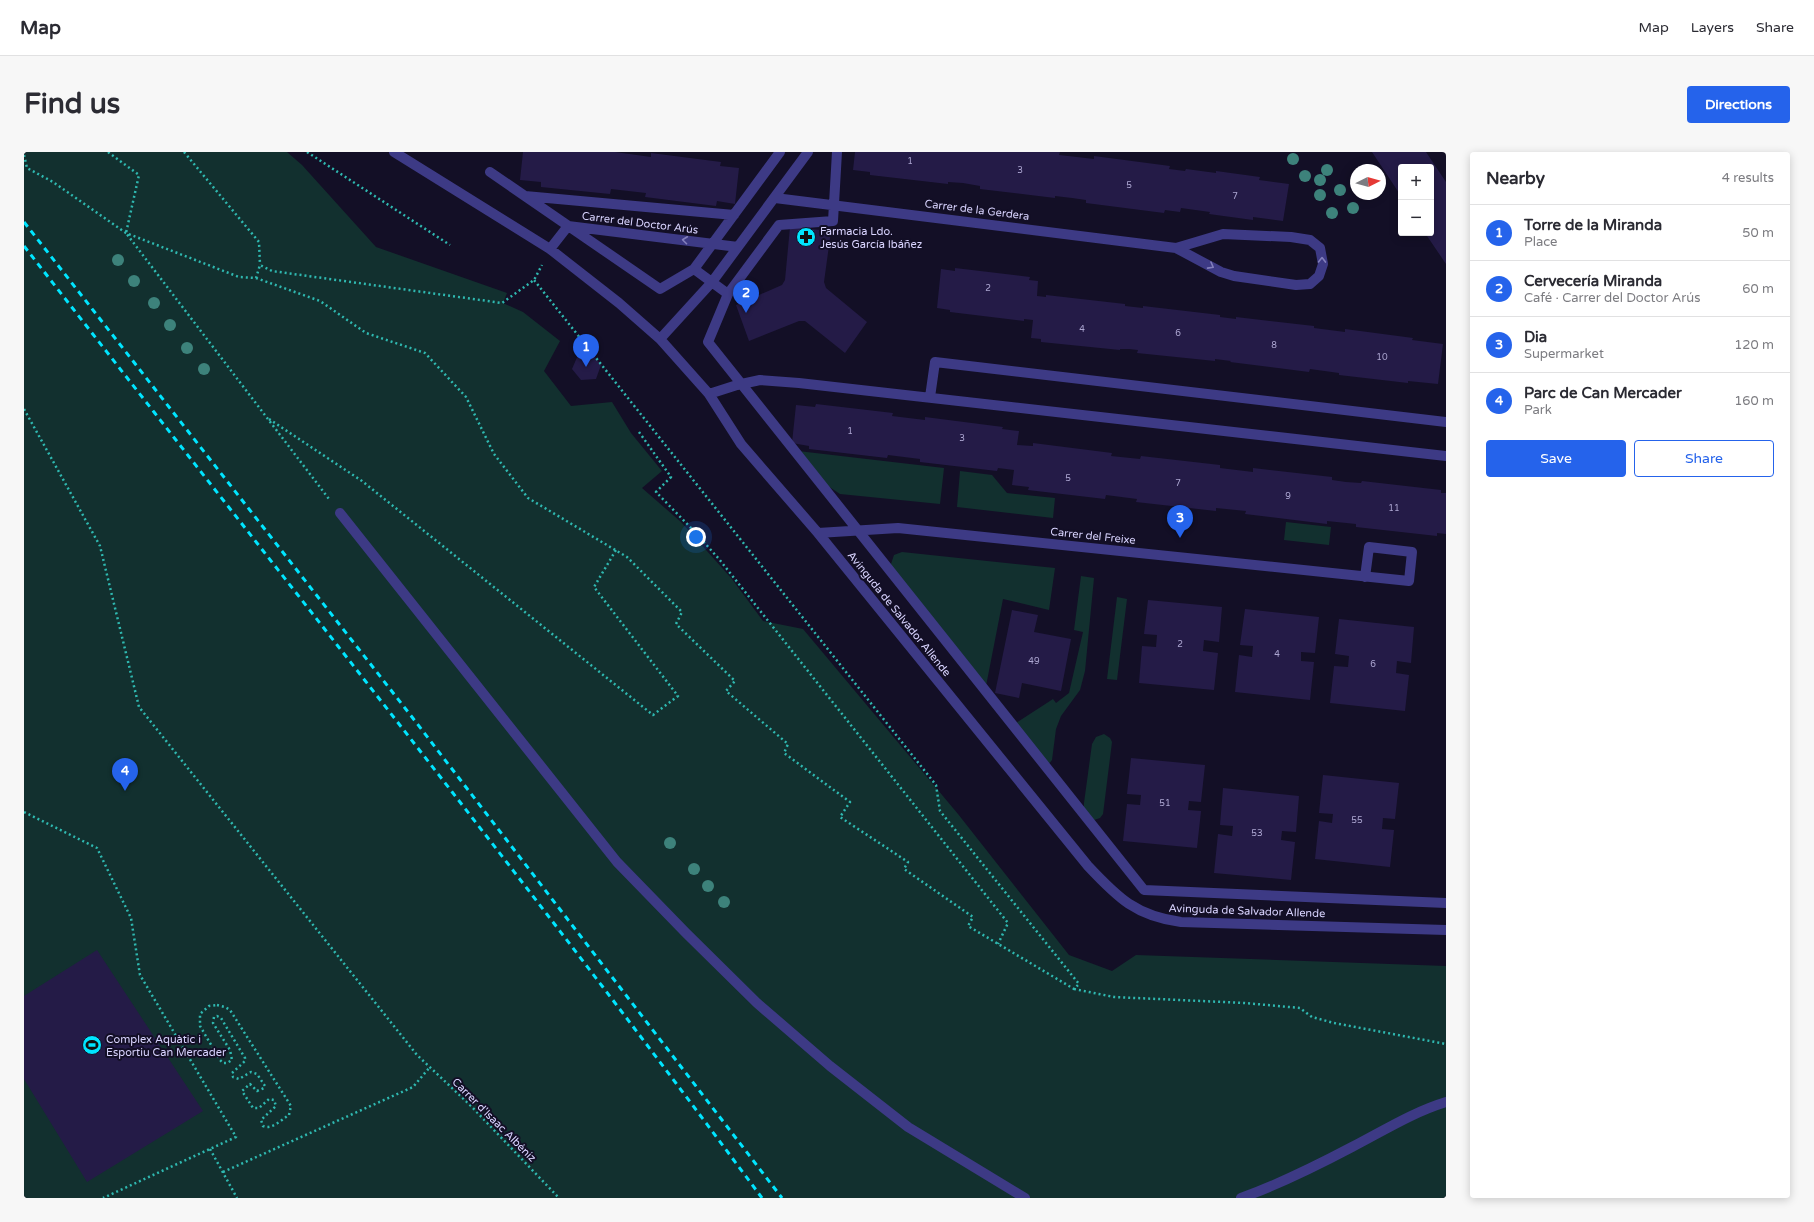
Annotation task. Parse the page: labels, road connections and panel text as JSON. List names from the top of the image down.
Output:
{
  "streets": {
    "street": [
      "Carrer de la Gerdera",
      "Carrer del Doctor Arús",
      "Carrer del Freixe",
      "Avinguda de Salvador Allende"
    ],
    "path": ["Carrer d'Isaac Albéniz"]
  },
  "crossings": [
    ["Carrer del Doctor Arús", "Avinguda de Salvador Allende"],
    ["Carrer del Freixe", "Avinguda de Salvador Allende"]
  ],
  "places": {
    "pharmacy": ["Farmacia Ldo. Jesús García Ibáñez"],
    "sports": ["Complex Aquàtic i Esportiu Can Mercader"]
  },
  "house_numbers": [
    "1",
    "3",
    "5",
    "7",
    "2",
    "4",
    "6",
    "8",
    "10",
    "1",
    "3",
    "5",
    "7",
    "9",
    "11",
    "2",
    "4",
    "49",
    "6",
    "51",
    "55",
    "53"
  ],
  "north": "right",
  "page": {
    "header": "Map",
    "nav": ["Map", "Layers", "Share"],
    "buttons": [
      "Directions",
      ["Save", "Share"]
    ],
    "title": "Find us",
    "heading": ["Nearby", "4 results"],
    "map_buttons": ["+", "−"],
    "list": [
      {
        "mark": "1",
        "name": "Torre de la Miranda",
        "note": "Place",
        "value": "50 m"
      },
      {
        "mark": "2",
        "name": "Cervecería Miranda",
        "note": "Café · Carrer del Doctor Arús",
        "value": "60 m"
      },
      {
        "mark": "3",
        "name": "Dia",
        "note": "Supermarket",
        "value": "120 m"
      },
      {
        "mark": "4",
        "name": "Parc de Can Mercader",
        "note": "Park",
        "value": "160 m"
      }
    ],
    "pins": [
      "2",
      "1",
      "3",
      "4"
    ]
  }
}
